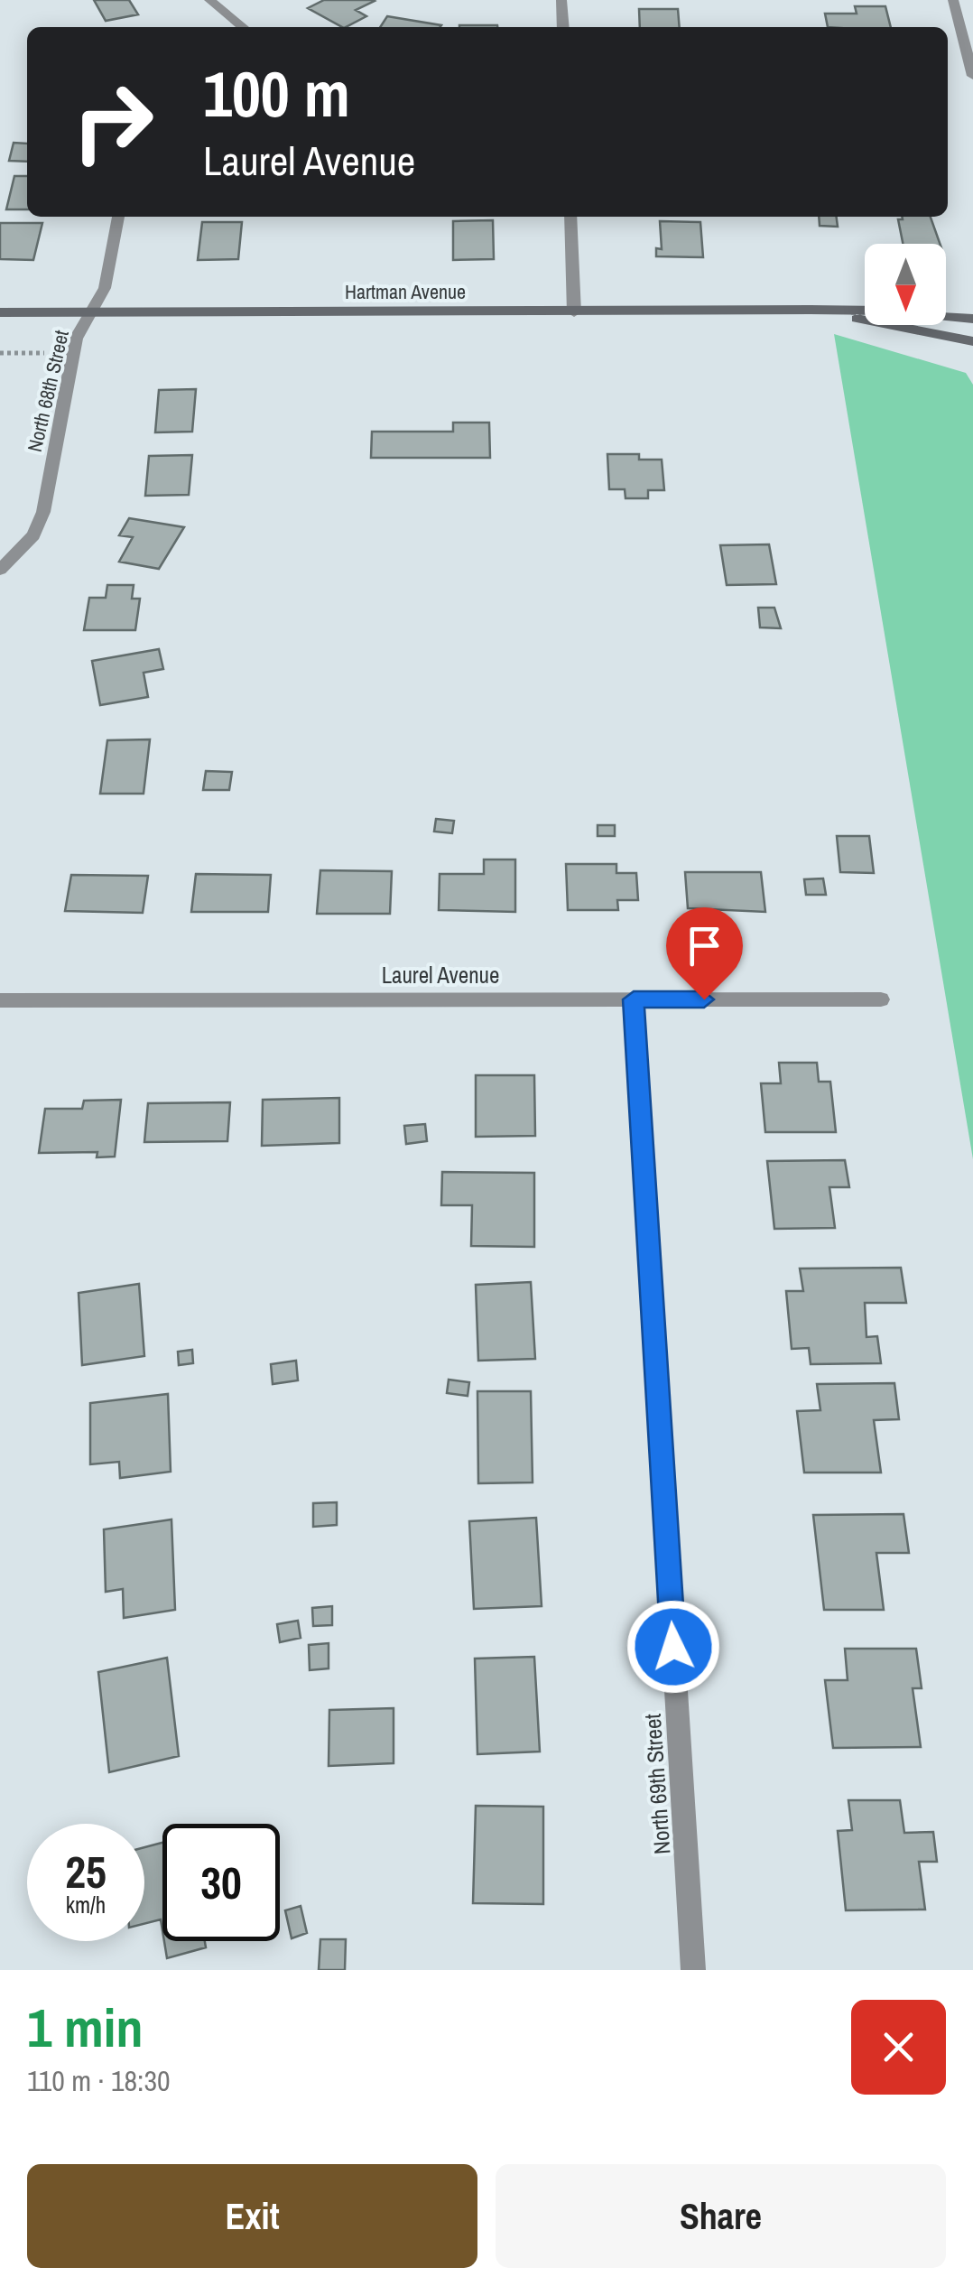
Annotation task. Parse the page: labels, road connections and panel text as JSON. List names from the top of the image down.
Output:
{
  "streets": {
    "main road": ["Hartman Avenue"],
    "street": ["North 68th Street", "Laurel Avenue", "North 69th Street"]
  },
  "crossings": [
    ["Hartman Avenue", "North 68th Street"],
    ["Laurel Avenue", "North 69th Street"]
  ],
  "north": "bottom",
  "page": {
    "turn": ["100 m", "Laurel Avenue"],
    "speed": "25 km/h",
    "limit": "30",
    "heading": ["1 min", "110 m · 18:30"],
    "buttons": ["Exit", "Share"]
  }
}
